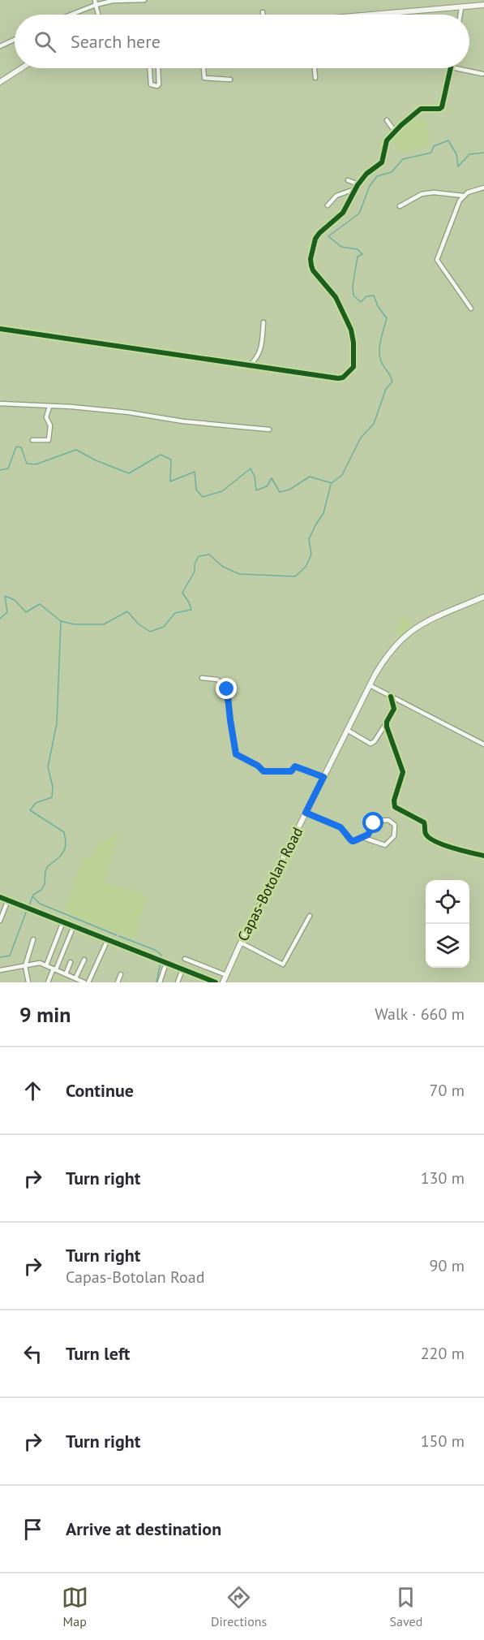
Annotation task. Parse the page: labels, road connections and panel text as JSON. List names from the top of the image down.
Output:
{
  "streets": {
    "main road": ["Capas-Botolan Road"]
  },
  "page": {
    "search": "Search here",
    "heading": ["9 min", "Walk · 660 m"],
    "list": [
      ["Continue", "70 m"],
      ["Turn right", "130 m"],
      ["Turn right", "Capas-Botolan Road", "90 m"],
      ["Turn left", "220 m"],
      ["Turn right", "150 m"],
      "Arrive at destination"
    ],
    "nav": ["Map", "Directions", "Saved"]
  }
}
